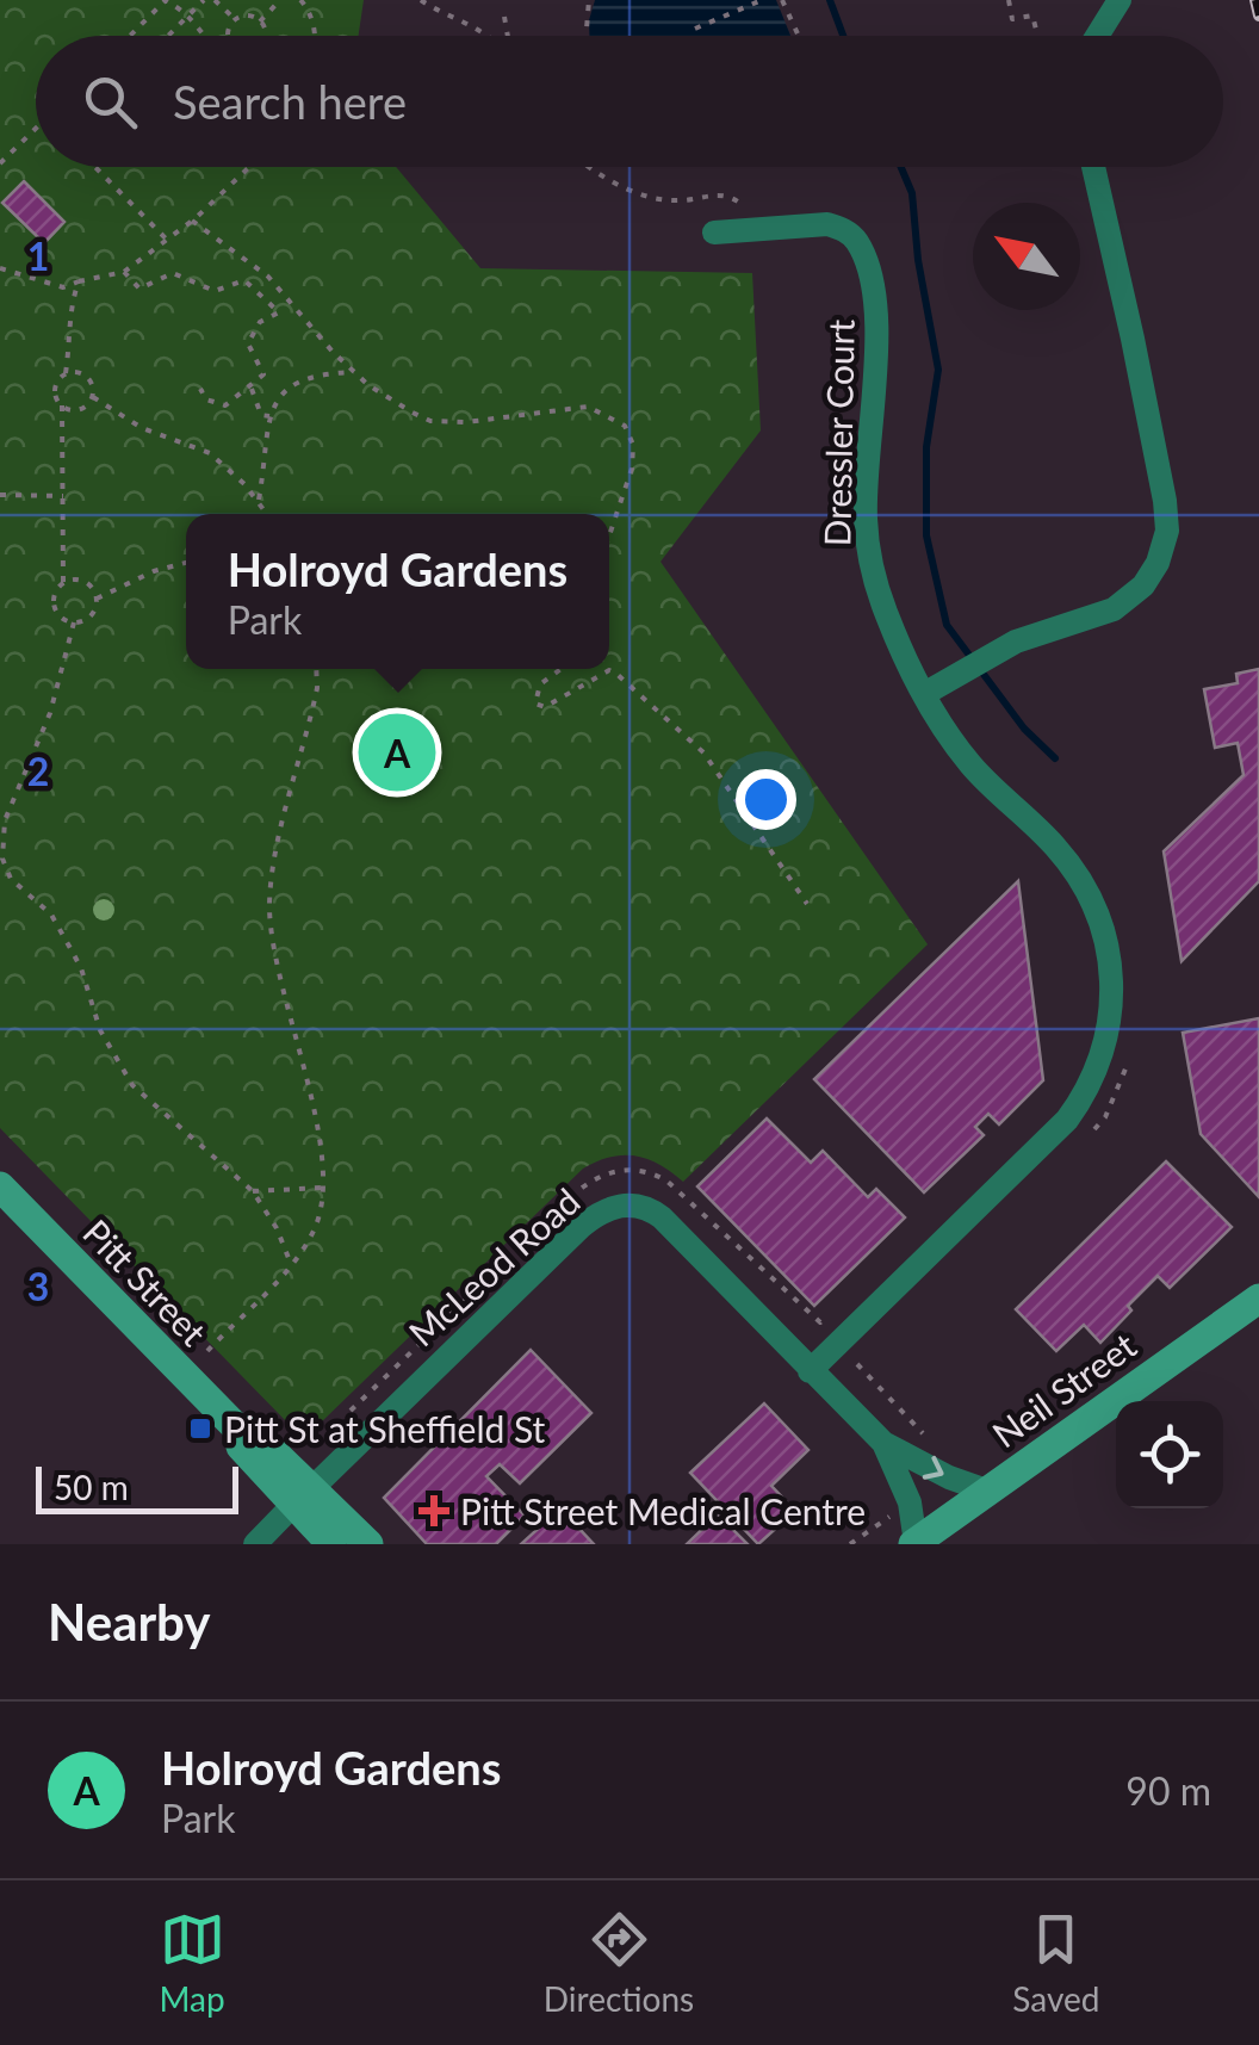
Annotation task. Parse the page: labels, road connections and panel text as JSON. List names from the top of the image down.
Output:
{
  "streets": {
    "main road": ["Pitt Street", "Neil Street"],
    "street": ["Dressler Court", "McLeod Road"]
  },
  "crossings": [
    ["Dressler Court", "McLeod Road"],
    ["McLeod Road", "Pitt Street"],
    ["McLeod Road", "Neil Street"]
  ],
  "places": {
    "transit": ["Pitt St at Sheffield St"],
    "health": ["Pitt Street Medical Centre"]
  },
  "scale_bar": "50 m",
  "north": "top left",
  "page": {
    "search": "Search here",
    "popup": ["Holroyd Gardens", "Park"],
    "pins": "A",
    "scale": "50 m",
    "heading": "Nearby",
    "list": [
      {
        "mark": "A",
        "name": "Holroyd Gardens",
        "note": "Park",
        "value": "90 m"
      }
    ],
    "nav": ["Map", "Directions", "Saved"]
  },
  "grid": {
    "rows": ["1", "2", "3"]
  }
}
